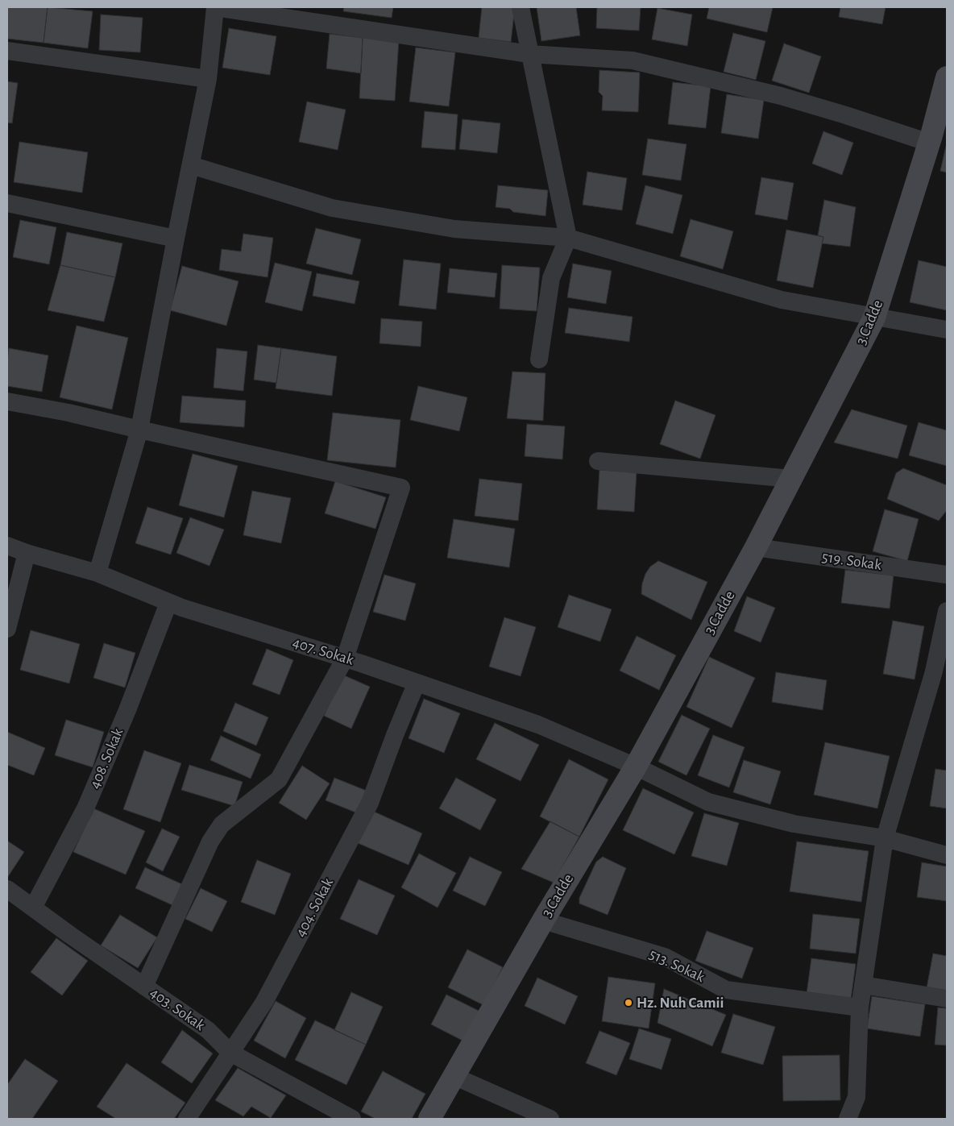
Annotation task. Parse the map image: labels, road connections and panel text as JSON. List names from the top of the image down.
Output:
{
  "streets": {
    "street": [
      "3.Cadde",
      "519. Sokak",
      "407. Sokak",
      "408. Sokak",
      "404. Sokak",
      "513. Sokak",
      "403. Sokak"
    ]
  },
  "crossings": [
    ["3.Cadde", "519. Sokak"],
    ["3.Cadde", "407. Sokak"],
    ["3.Cadde", "513. Sokak"],
    ["407. Sokak", "408. Sokak"],
    ["407. Sokak", "404. Sokak"],
    ["408. Sokak", "403. Sokak"],
    ["404. Sokak", "403. Sokak"]
  ],
  "places": ["Hz. Nuh Camii"]
}
